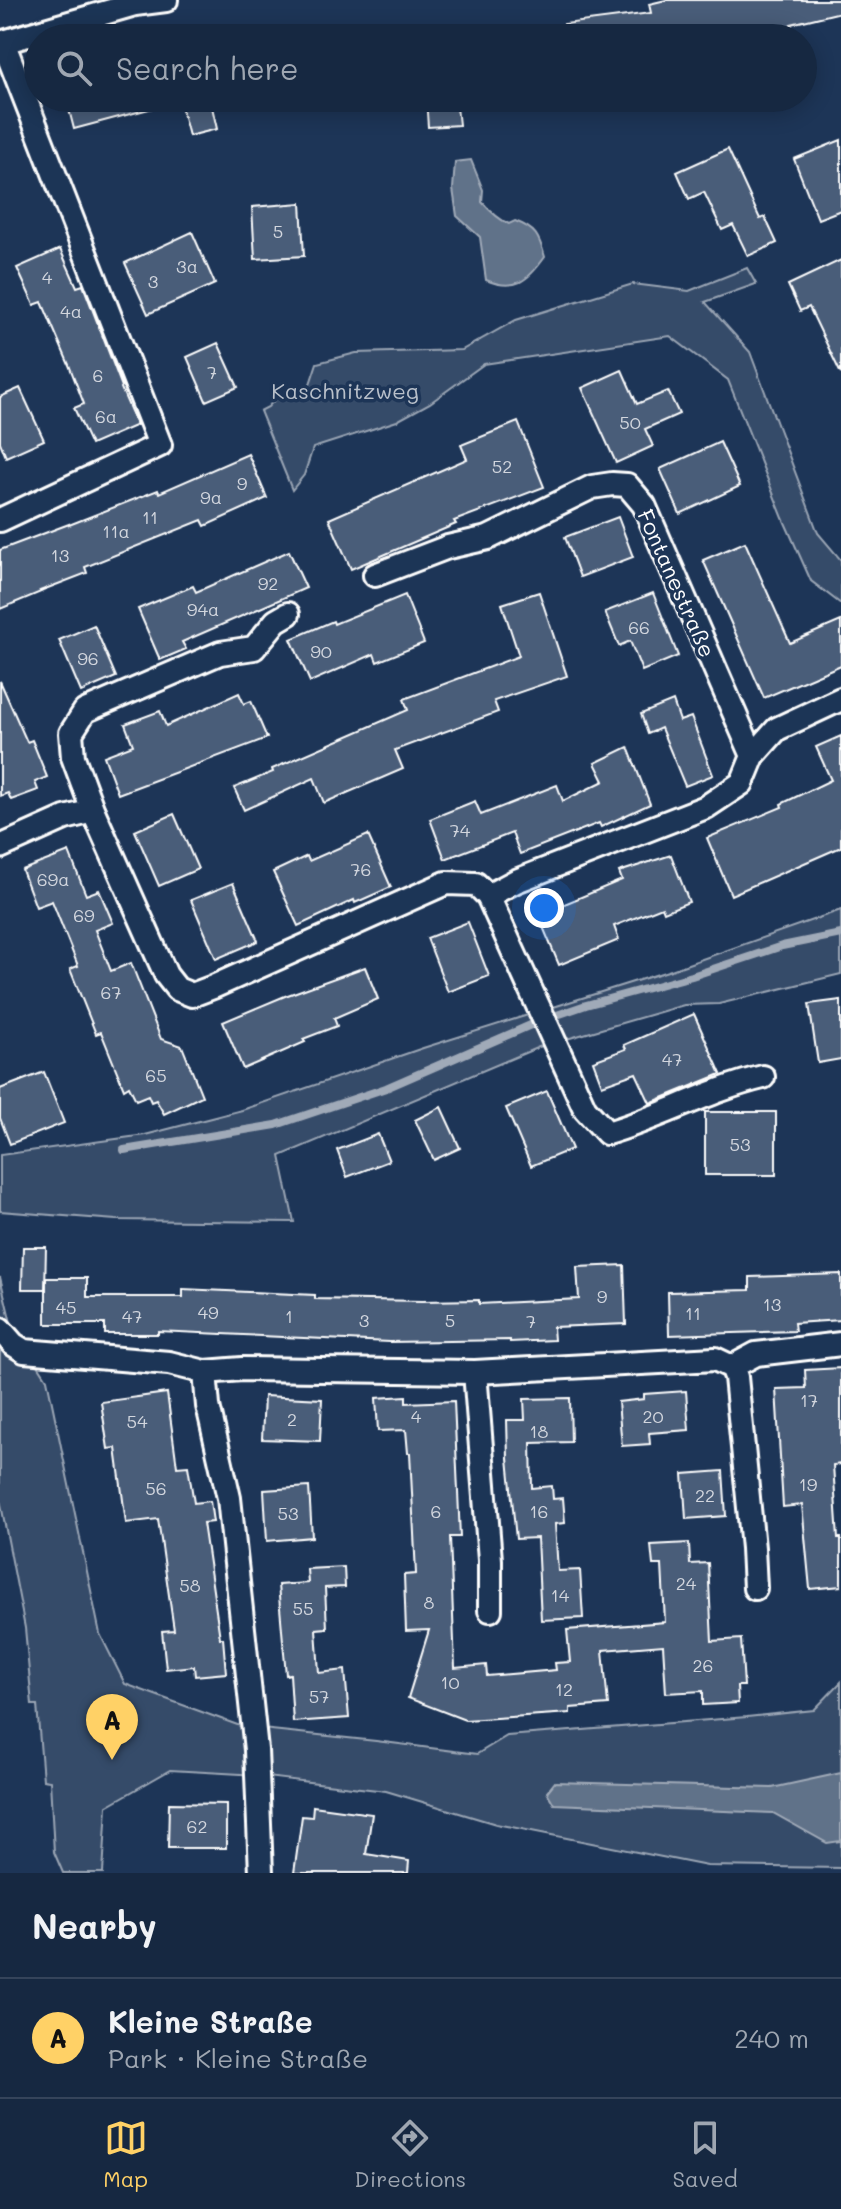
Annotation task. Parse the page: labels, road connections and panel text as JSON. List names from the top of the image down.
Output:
{
  "streets": {
    "street": ["Fontanestraße"]
  },
  "parks": ["Kaschnitzweg"],
  "house_numbers": [
    "5",
    "3a",
    "4",
    "3",
    "4a",
    "7",
    "6",
    "6a",
    "50",
    "52",
    "9",
    "9a",
    "11",
    "11a",
    "13",
    "92",
    "94a",
    "66",
    "90",
    "96",
    "74",
    "76",
    "69a",
    "69",
    "67",
    "47",
    "65",
    "53",
    "9",
    "13",
    "45",
    "49",
    "11",
    "47",
    "1",
    "3",
    "5",
    "7",
    "17",
    "4",
    "20",
    "2",
    "54",
    "18",
    "19",
    "56",
    "22",
    "6",
    "16",
    "53",
    "24",
    "58",
    "14",
    "8",
    "55",
    "26",
    "10",
    "12",
    "57",
    "62"
  ],
  "page": {
    "search": "Search here",
    "pins": "A",
    "heading": "Nearby",
    "list": [
      {
        "mark": "A",
        "name": "Kleine Straße",
        "note": "Park · Kleine Straße",
        "value": "240 m"
      }
    ],
    "nav": ["Map", "Directions", "Saved"]
  }
}
